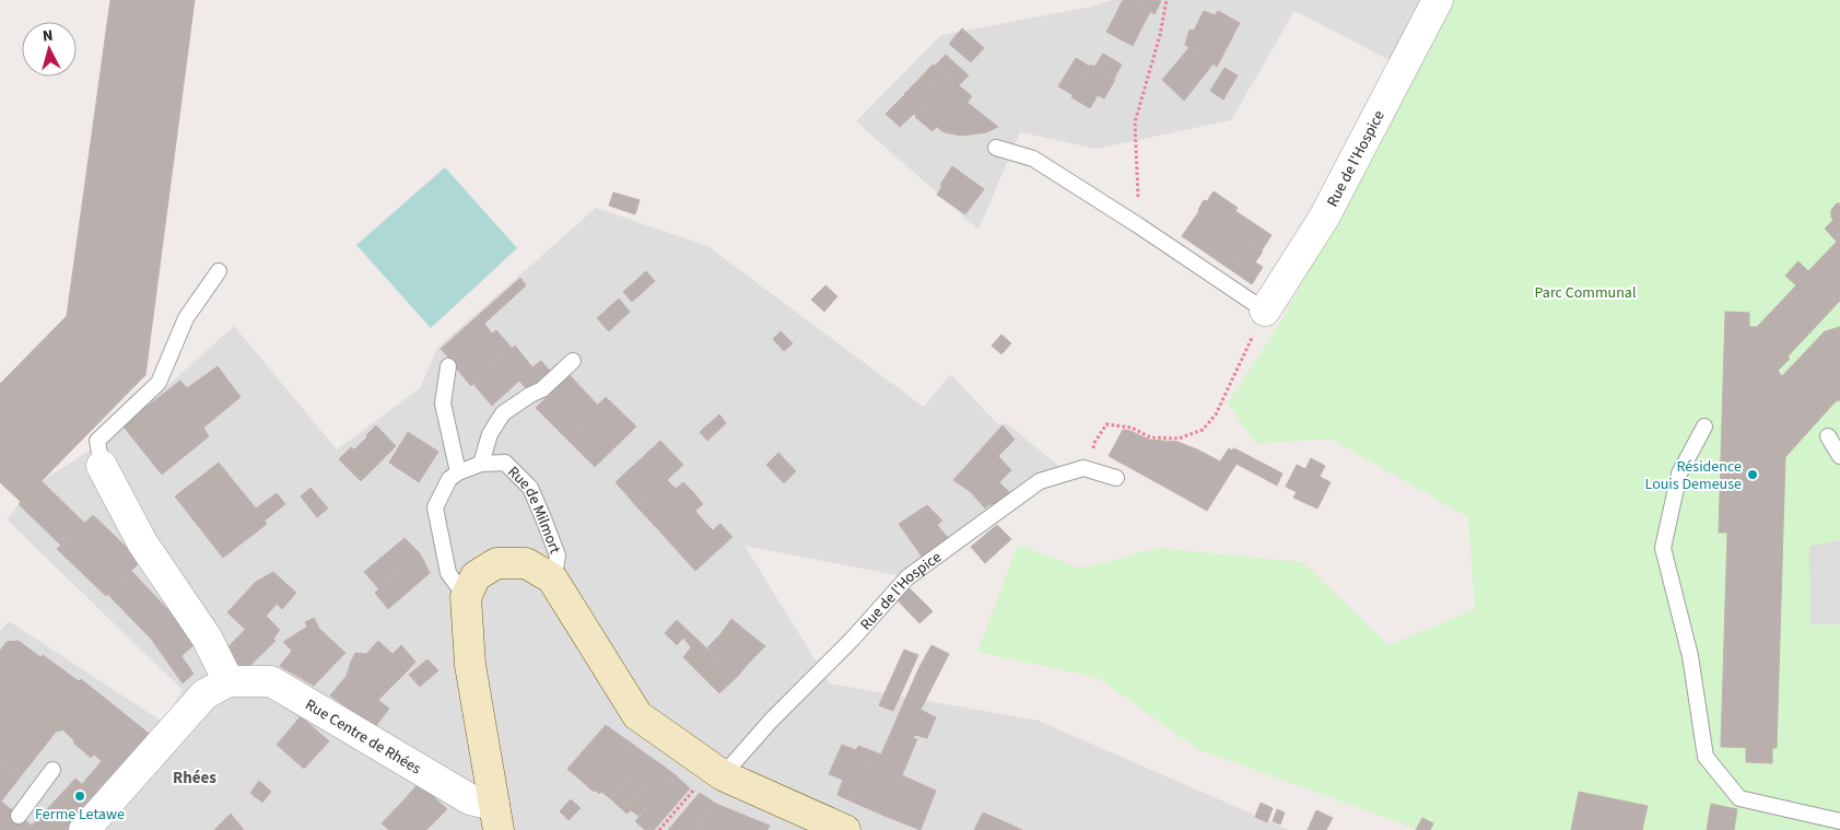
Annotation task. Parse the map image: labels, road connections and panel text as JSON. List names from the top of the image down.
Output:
{
  "streets": {
    "street": ["Rue de l'Hospice", "Rue de Milmort", "Rue Centre de Rhées"]
  },
  "crossings": [
    ["Rue de l'Hospice", "Rue de Milmort"]
  ],
  "districts": ["Rhées"],
  "parks": ["Parc Communal"],
  "places": ["Résidence Louis Demeuse", "Ferme Letawe"],
  "north": "top"
}
